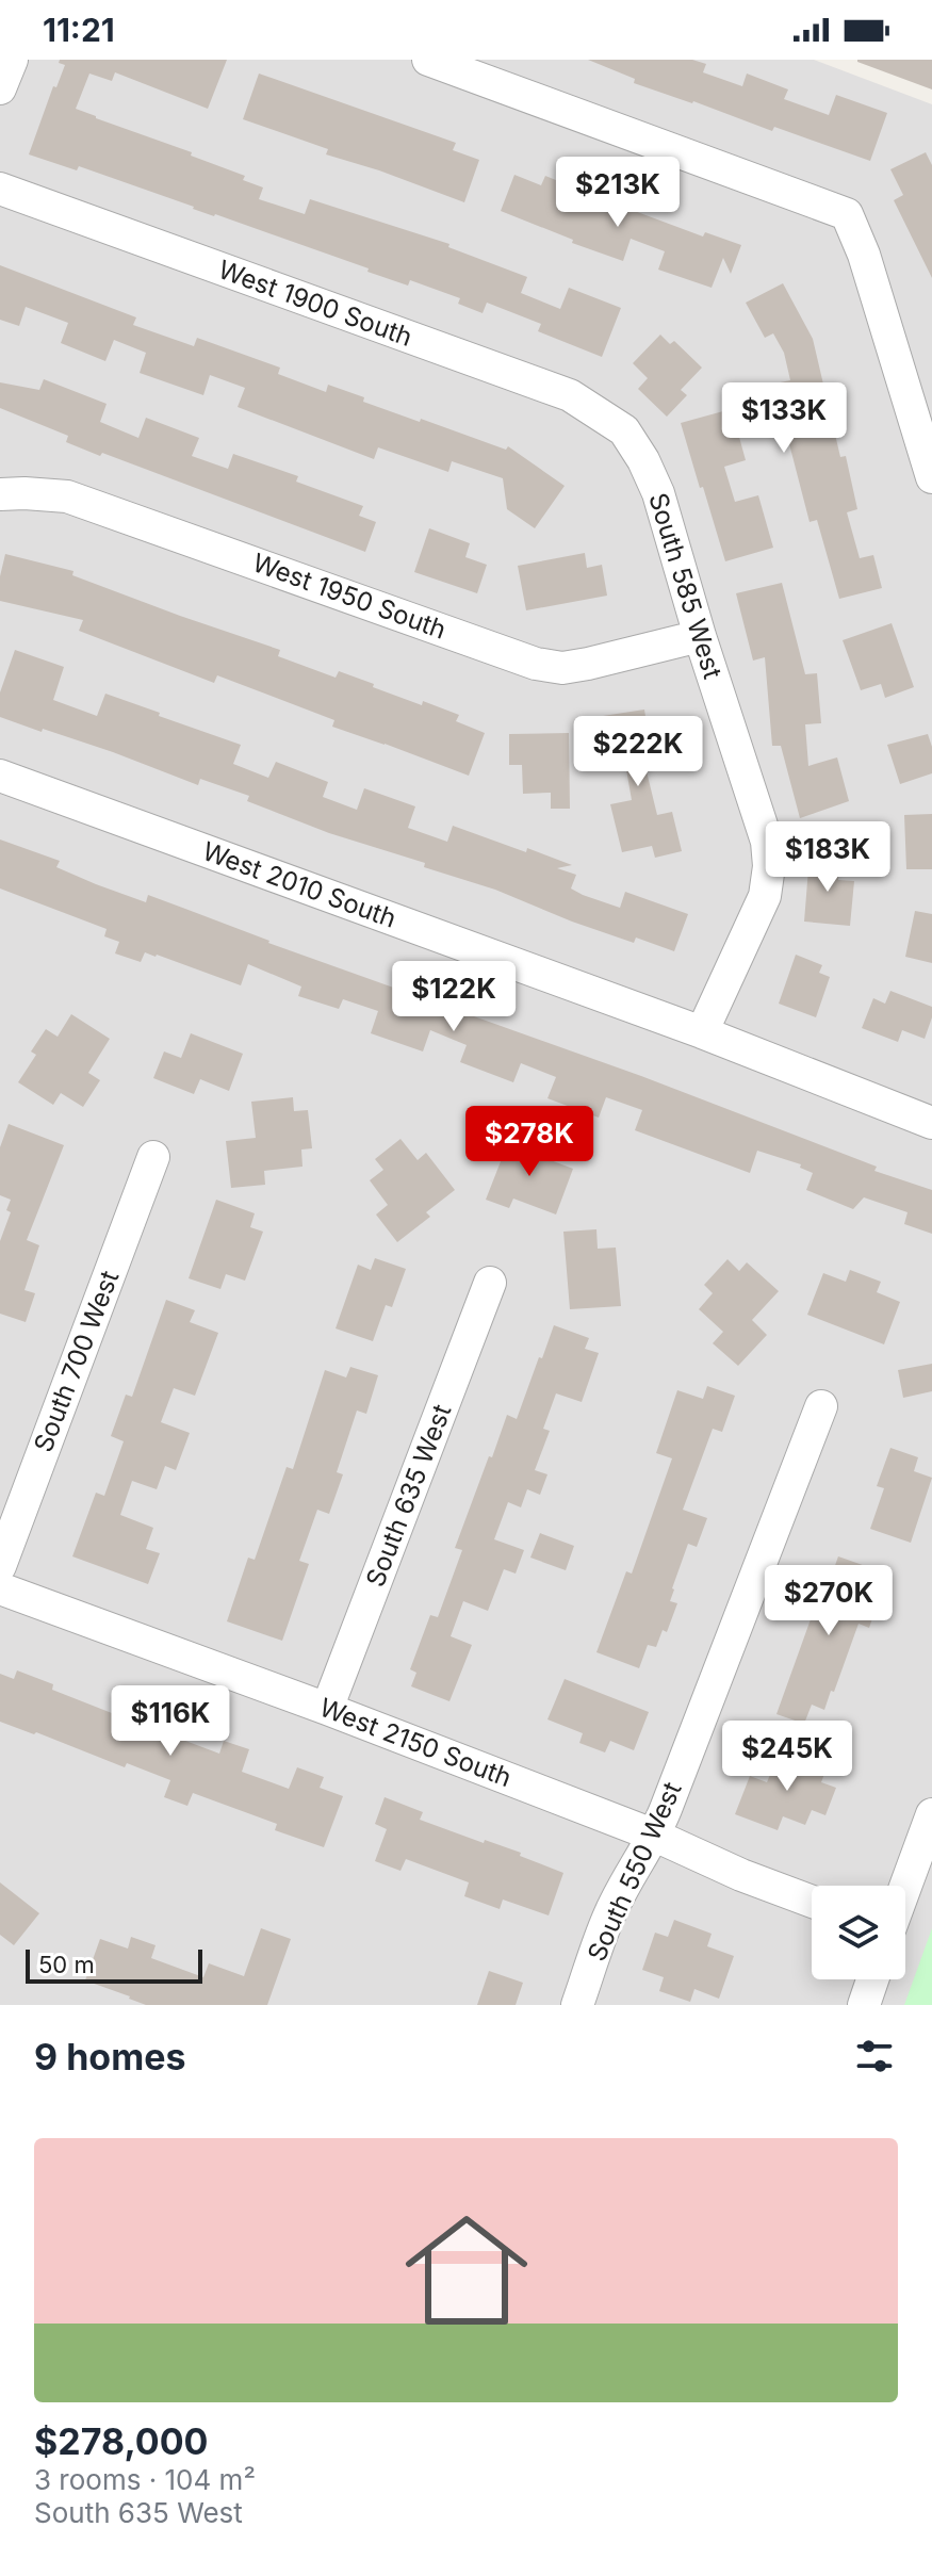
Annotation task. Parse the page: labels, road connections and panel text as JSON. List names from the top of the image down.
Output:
{
  "streets": {
    "street": [
      "West 1900 South",
      "South 585 West",
      "West 1950 South",
      "West 2010 South",
      "South 700 West",
      "South 635 West",
      "West 2150 South",
      "South 550 West"
    ]
  },
  "crossings": [
    ["West 1900 South", "South 585 West"],
    ["South 585 West", "West 1950 South"],
    ["South 585 West", "West 2010 South"],
    ["South 635 West", "West 2150 South"],
    ["West 2150 South", "South 550 West"]
  ],
  "scale_bar": "50 m",
  "page": {
    "status": "11:21",
    "price": [
      "$213K",
      "$133K",
      "$222K",
      "$183K",
      "$122K",
      "$278K",
      "$270K",
      "$116K",
      "$245K"
    ],
    "scale": "50 m",
    "heading": "9 homes",
    "list": [
      {
        "name": "$278,000",
        "note": "3 rooms · 104 m² · South 635 West"
      }
    ]
  }
}
